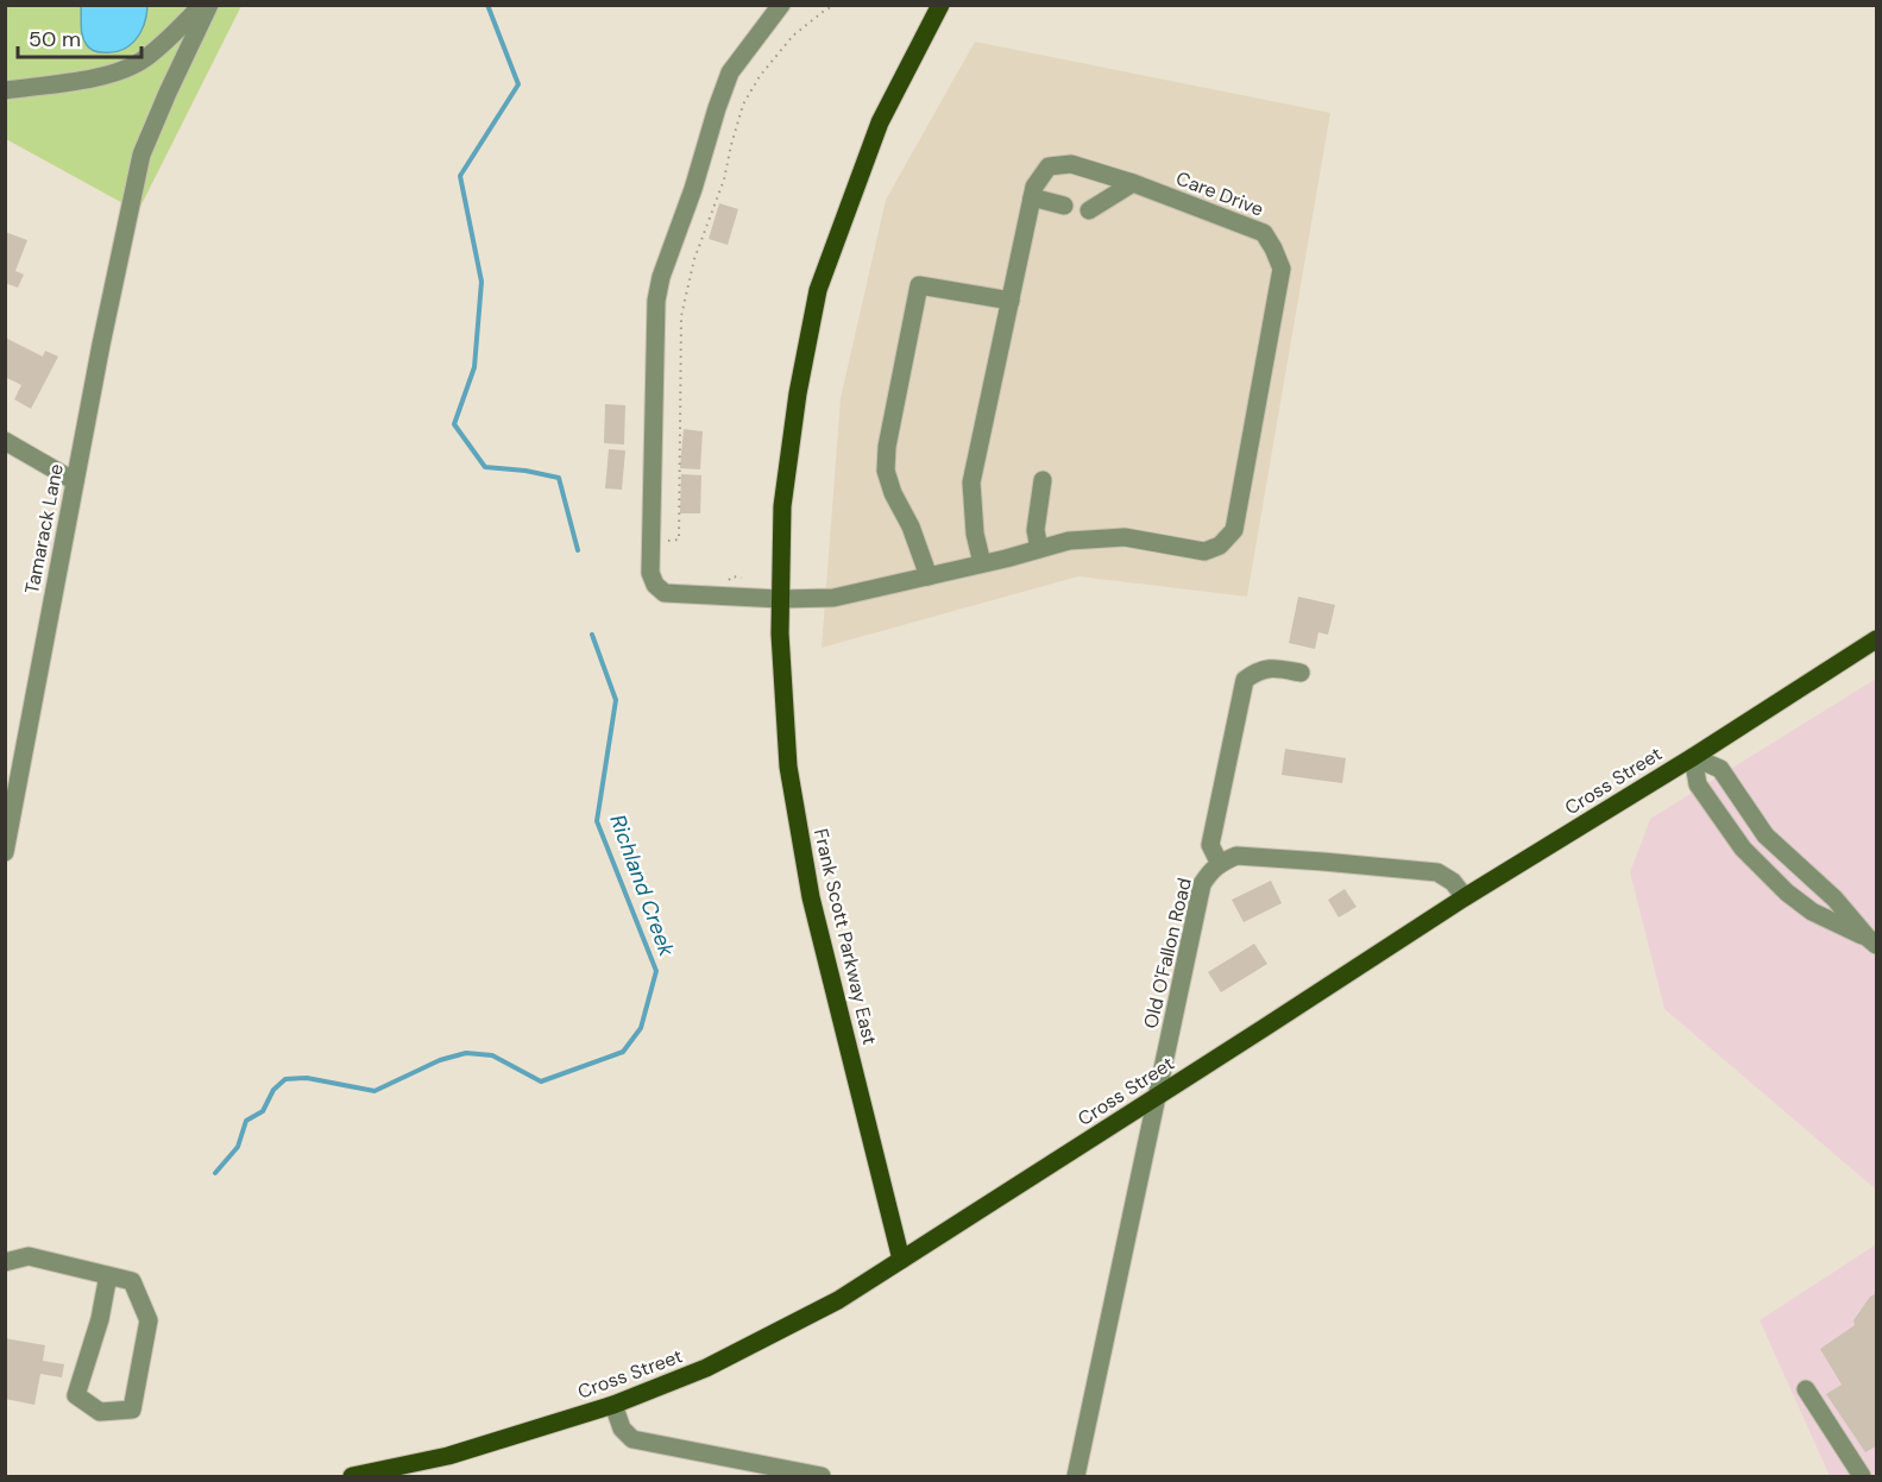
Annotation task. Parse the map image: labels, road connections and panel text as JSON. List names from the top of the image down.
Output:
{
  "streets": {
    "main road": ["Cross Street", "Frank Scott Parkway East"],
    "street": ["Care Drive", "Tamarack Lane", "Old O'Fallon Road"]
  },
  "crossings": [
    ["Care Drive", "Frank Scott Parkway East"],
    ["Cross Street", "Frank Scott Parkway East"],
    ["Cross Street", "Old O'Fallon Road"]
  ],
  "water": ["Richland Creek"],
  "scale_bar": "50 m"
}
